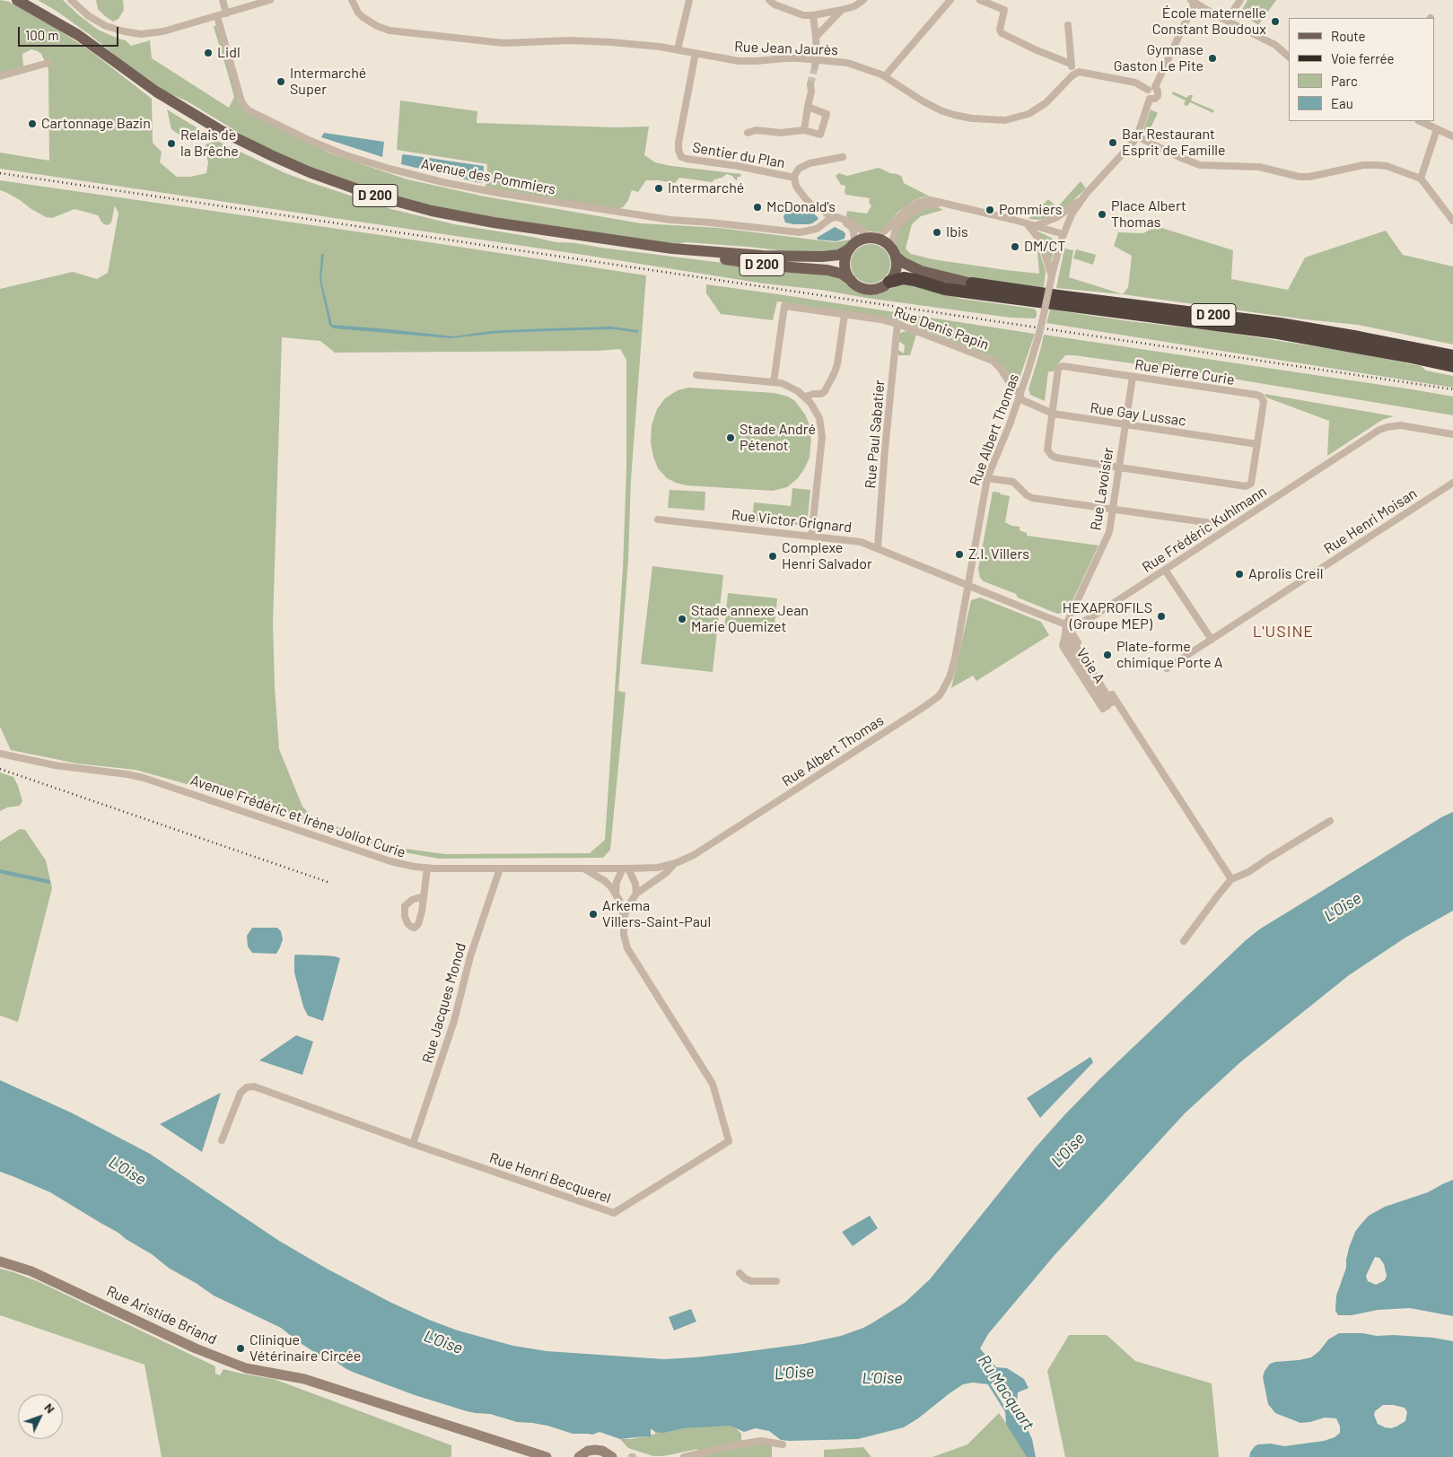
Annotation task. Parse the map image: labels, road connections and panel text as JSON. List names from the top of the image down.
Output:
{
  "streets": {
    "highway": ["D 200"],
    "main road": ["Rue Aristide Briand"],
    "street": [
      "Rue Jean Jaurès",
      "Sentier du Plan",
      "Avenue des Pommiers",
      "Rue Denis Papin",
      "Rue Pierre Curie",
      "Rue Gay Lussac",
      "Rue Albert Thomas",
      "Rue Paul Sabatier",
      "Rue Lavoisier",
      "Rue Victor Grignard",
      "Rue Henri Moisan",
      "Rue Frédéric Kuhlmann",
      "Voie A",
      "Avenue Frédéric et Irène Joliot Curie",
      "Rue Jacques Monod",
      "Rue Henri Becquerel"
    ]
  },
  "crossings": [
    ["Rue Jean Jaurès", "Sentier du Plan"],
    ["Rue Denis Papin", "Rue Gay Lussac"],
    ["Rue Denis Papin", "Rue Albert Thomas"],
    ["Rue Denis Papin", "Rue Paul Sabatier"],
    ["Rue Pierre Curie", "Rue Gay Lussac"],
    ["Rue Pierre Curie", "Rue Lavoisier"],
    ["Rue Gay Lussac", "Rue Albert Thomas"],
    ["Rue Gay Lussac", "Rue Lavoisier"],
    ["Rue Albert Thomas", "Rue Victor Grignard"],
    ["Rue Albert Thomas", "Avenue Frédéric et Irène Joliot Curie"],
    ["Rue Paul Sabatier", "Rue Victor Grignard"],
    ["Rue Lavoisier", "Rue Frédéric Kuhlmann"],
    ["Rue Lavoisier", "Voie A"],
    ["Rue Frédéric Kuhlmann", "Voie A"],
    ["Avenue Frédéric et Irène Joliot Curie", "Rue Jacques Monod"],
    ["Rue Jacques Monod", "Rue Henri Becquerel"]
  ],
  "districts": ["L'USINE"],
  "water": ["L'Oise", "L’Oise", "Ru Macquart"],
  "places": [
    "École maternelle Constant Boudoux",
    "Lidl",
    "Gymnase Gaston Le Pite",
    "Intermarché Super",
    "Cartonnage Bazin",
    "Bar Restaurant Esprit de Famille",
    "Relais de la Brêche",
    "Intermarché",
    "McDonald's",
    "Pommiers",
    "Place Albert Thomas",
    "Ibis",
    "DM/CT",
    "Stade André Pétenot",
    "Z.I. Villers",
    "Complexe Henri Salvador",
    "Aprolis Creil",
    "HEXAPROFILS (Groupe MEP)",
    "Stade annexe Jean Marie Quemizet",
    "Plate-forme chimique Porte A",
    "Arkema Villers-Saint-Paul",
    "Clinique Vétérinaire Circée"
  ],
  "legend": [
    "Route",
    "Voie ferrée",
    "Parc",
    "Eau"
  ],
  "scale_bar": "100 m",
  "north": "top right"
}
